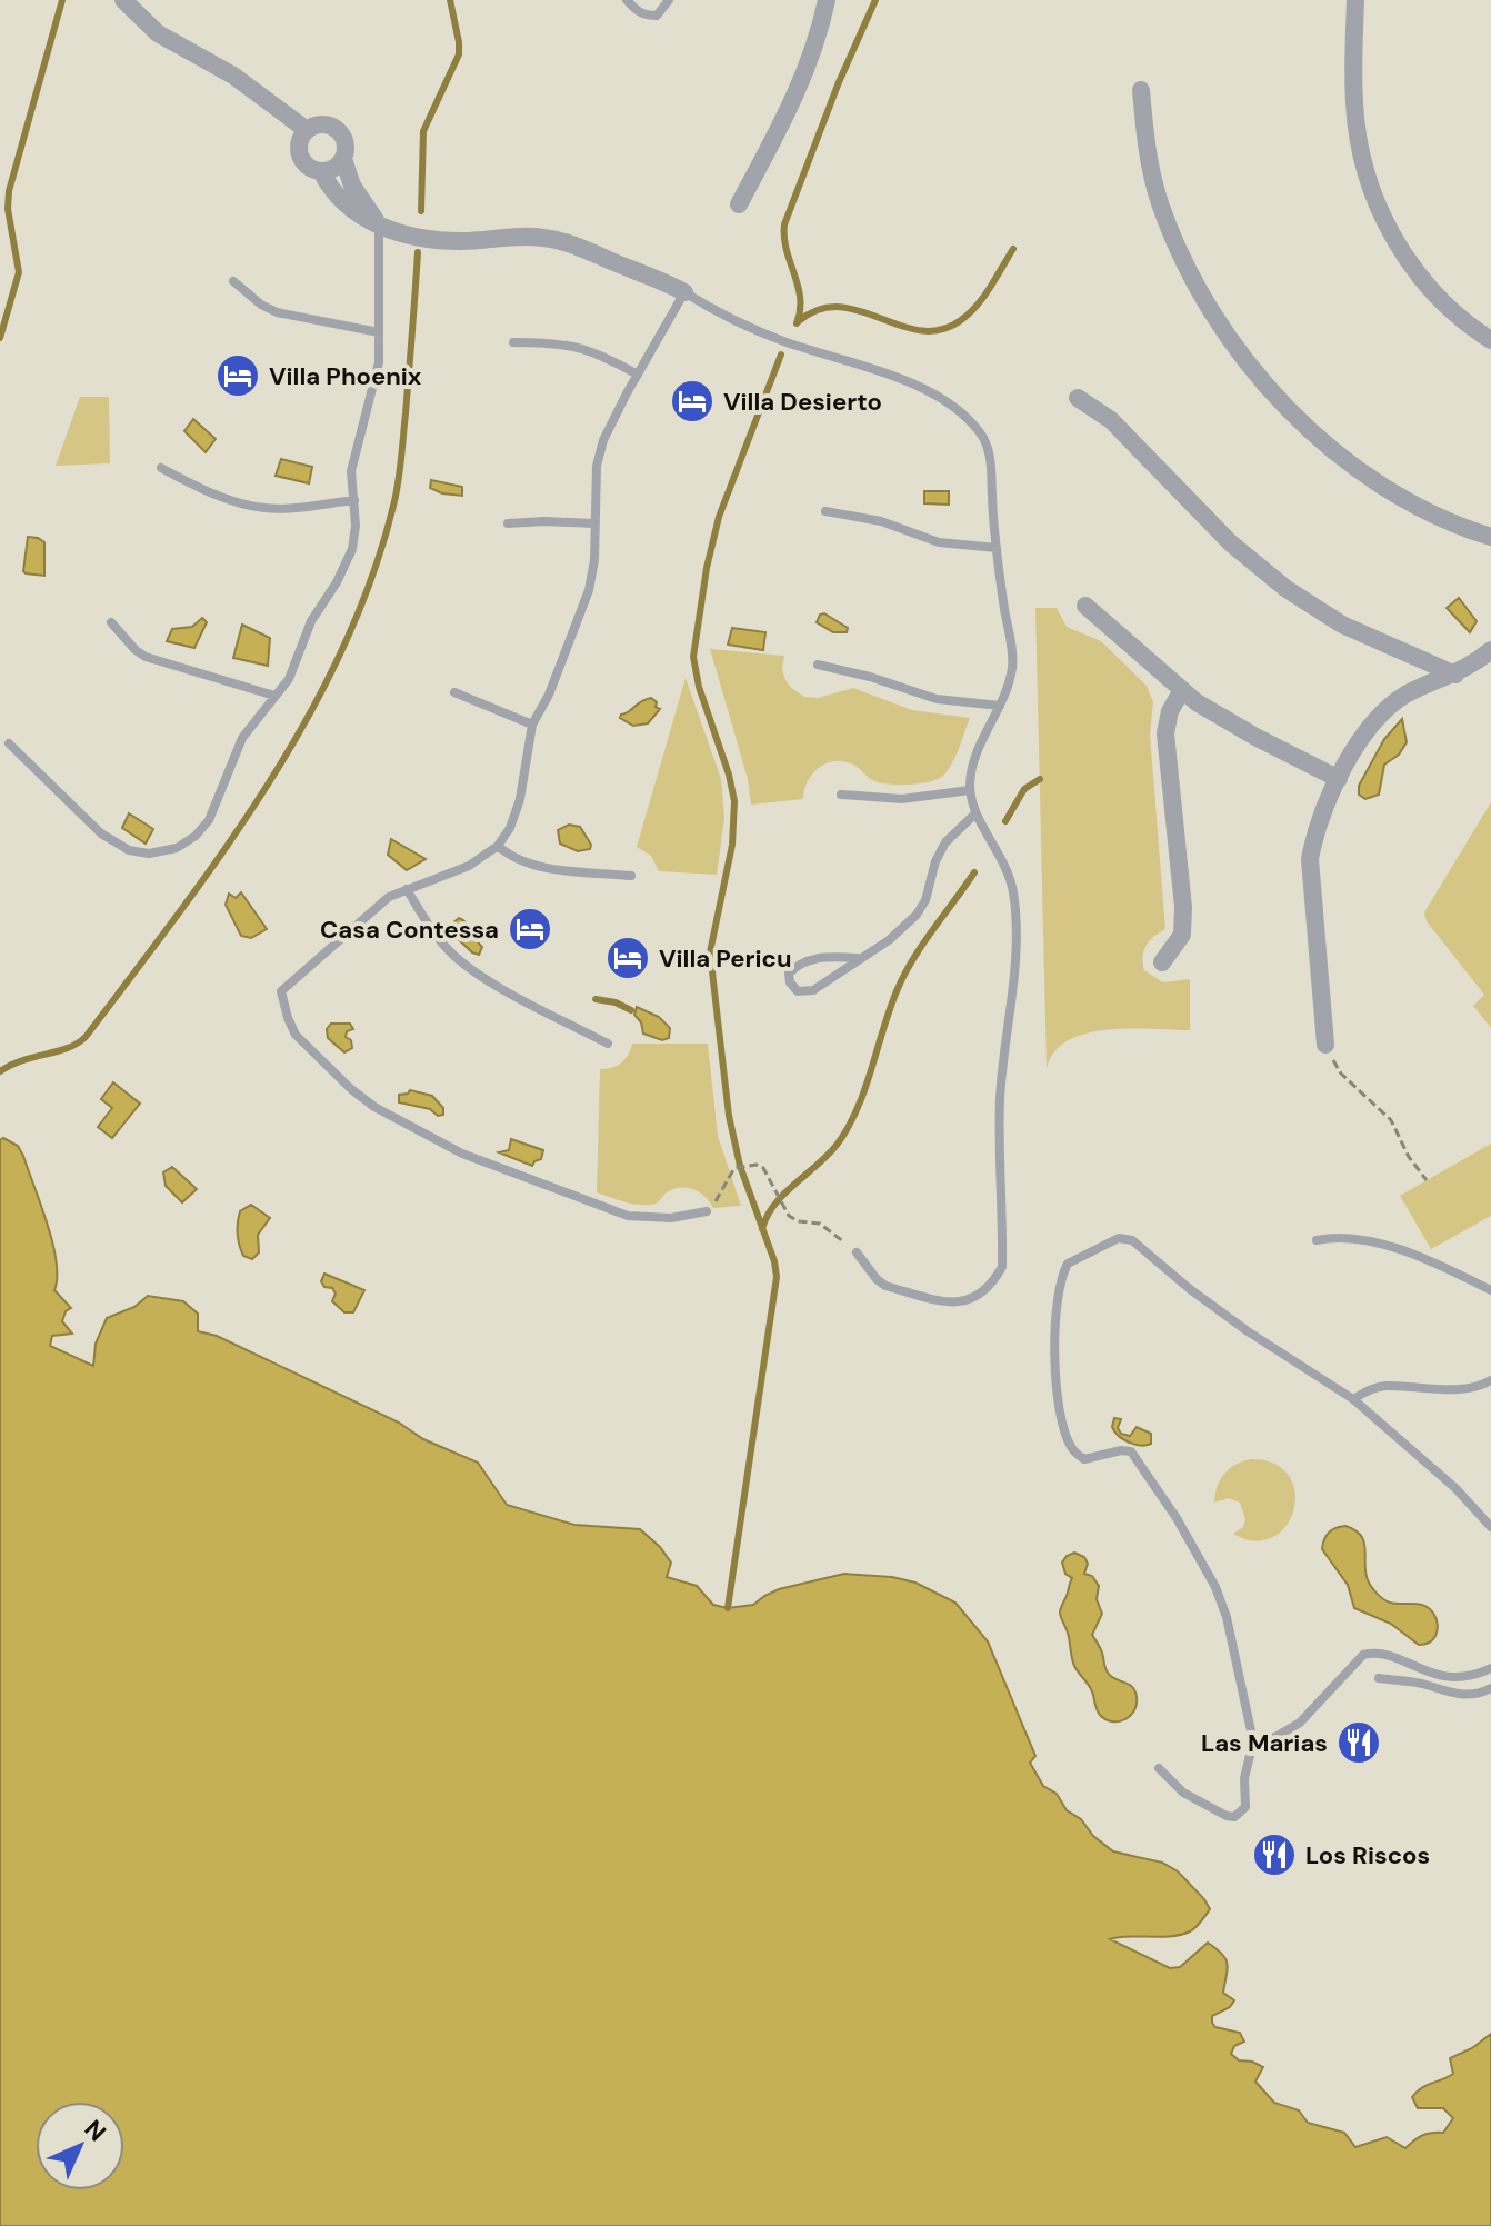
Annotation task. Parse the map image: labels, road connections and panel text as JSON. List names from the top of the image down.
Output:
{
  "places": {
    "hotel": [
      "Villa Phoenix",
      "Villa Desierto",
      "Casa Contessa",
      "Villa Pericu"
    ],
    "restaurant": ["Las Marias", "Los Riscos"]
  },
  "north": "top right"
}
